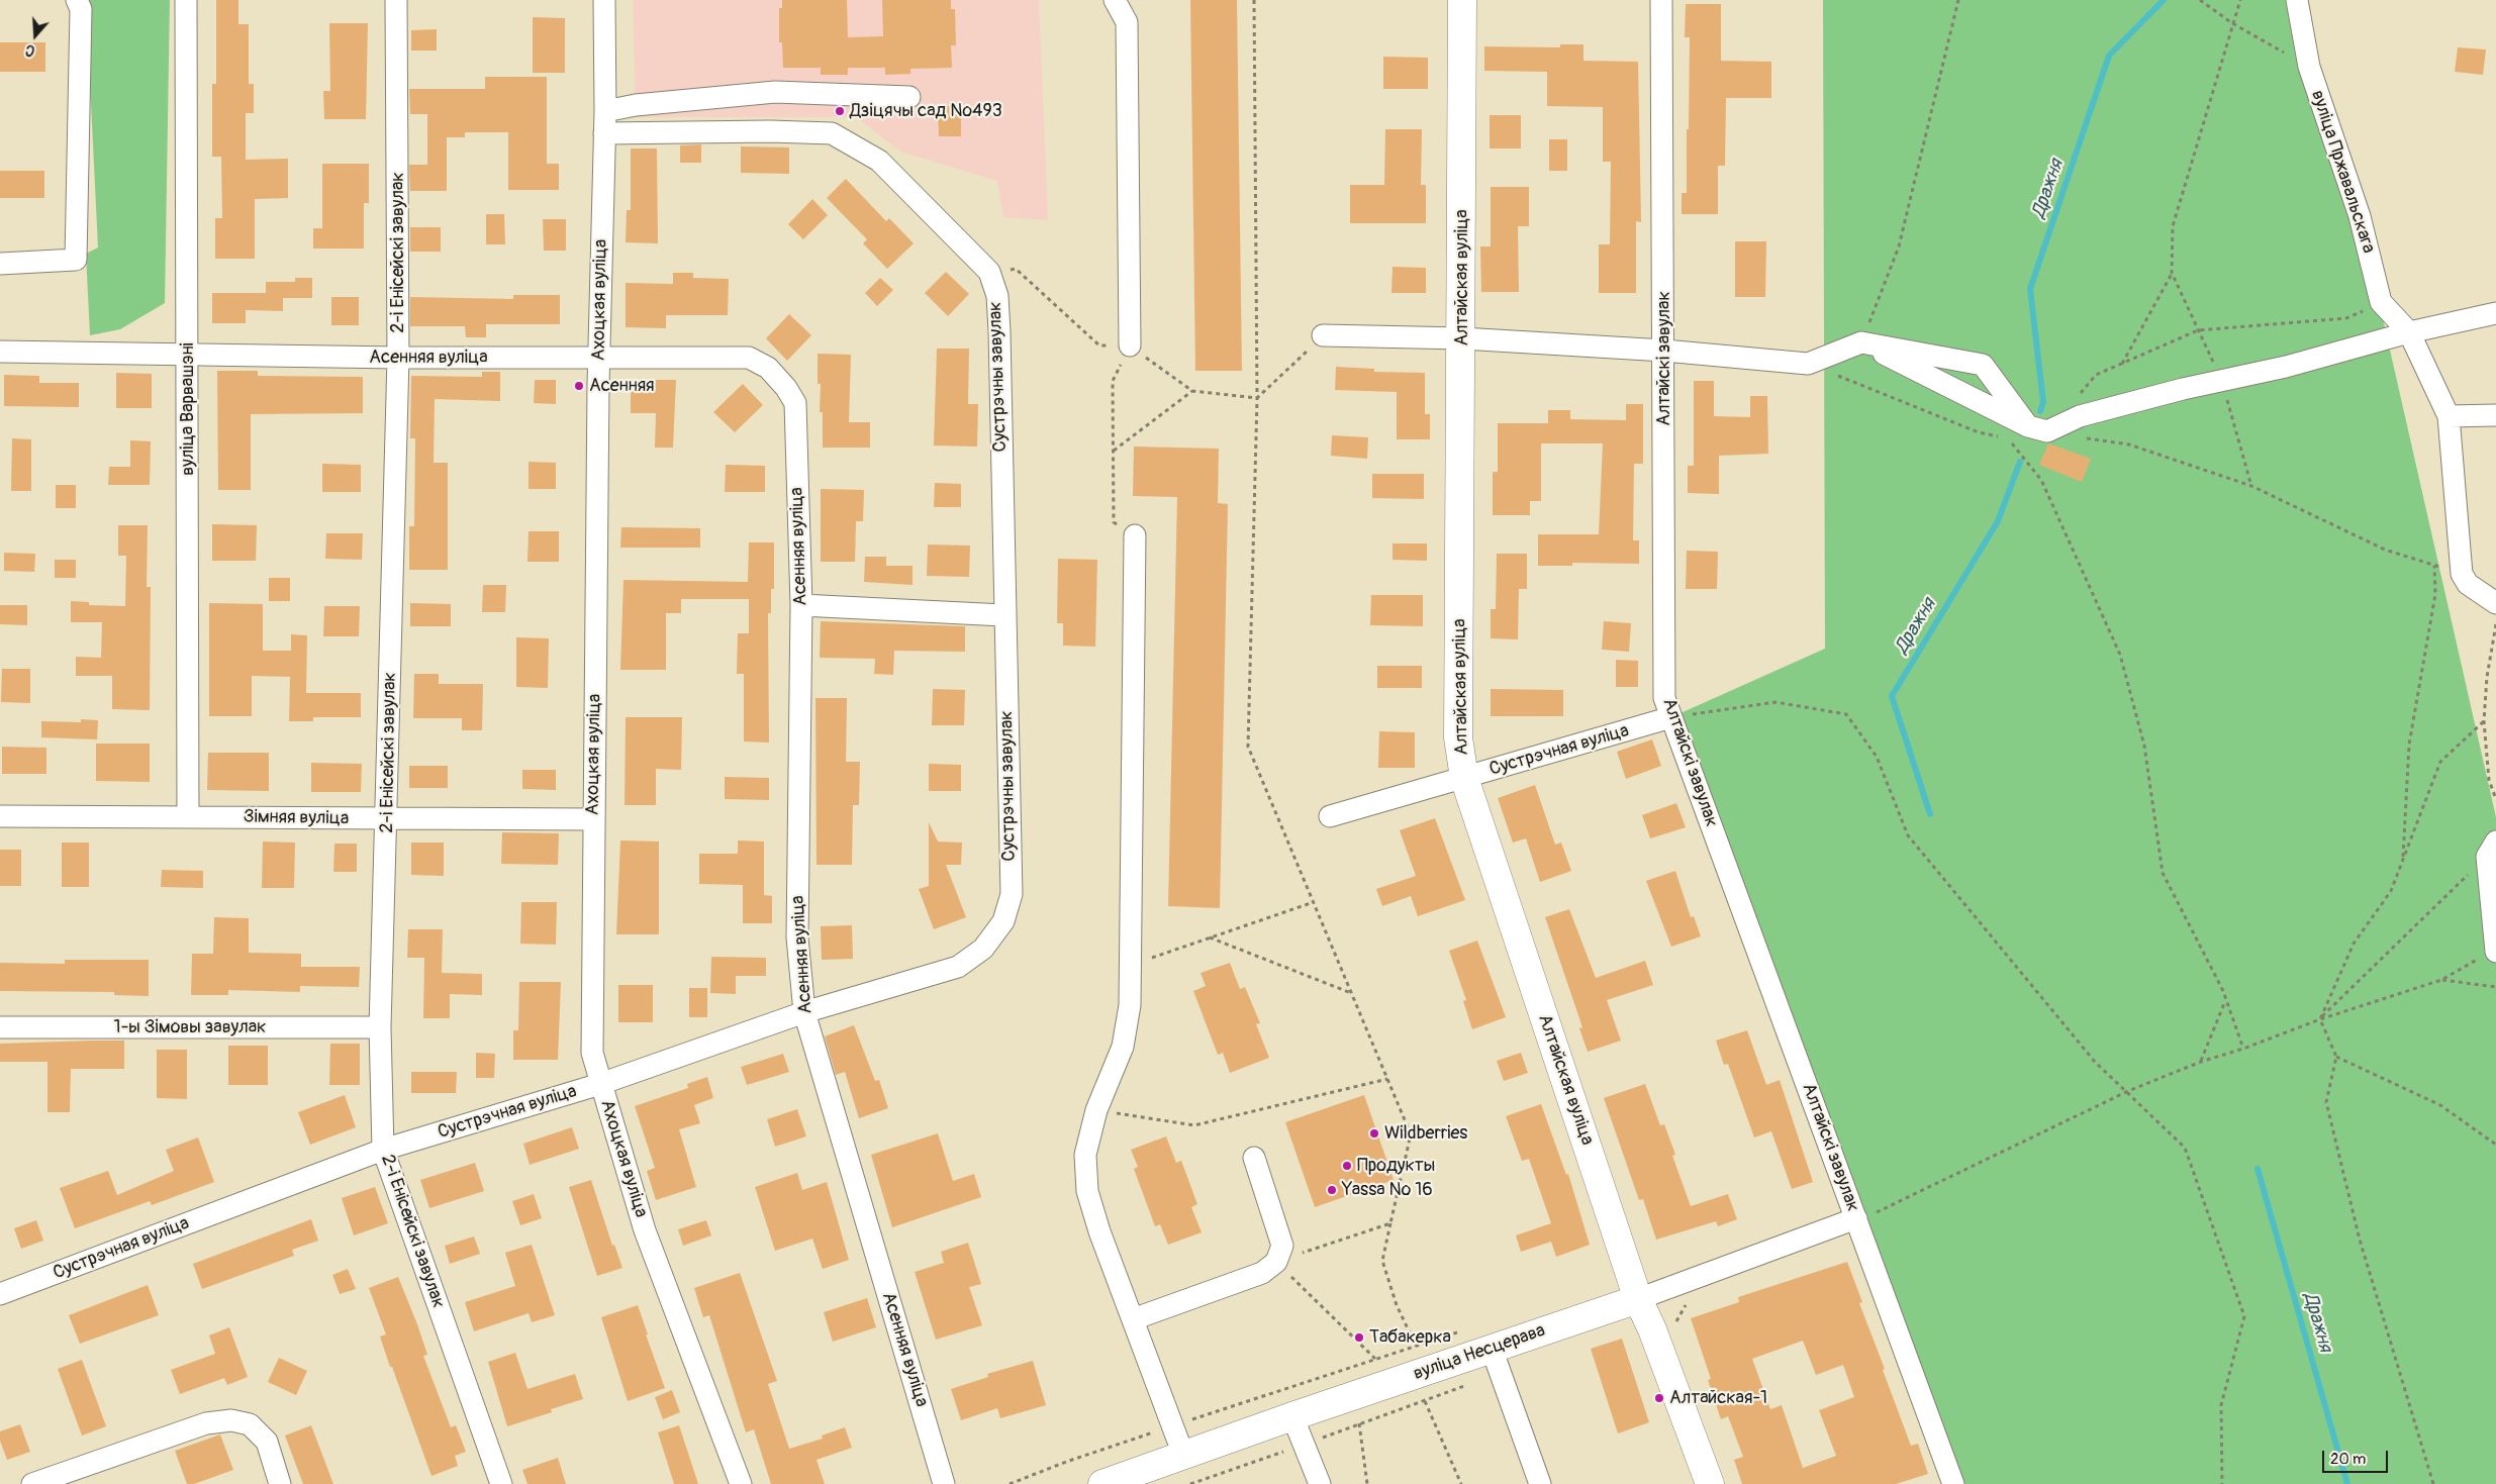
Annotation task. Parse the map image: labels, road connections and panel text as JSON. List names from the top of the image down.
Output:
{
  "streets": {
    "main road": ["Алтайская вуліца", "вуліца Несцерава"],
    "street": [
      "вуліца Пржавальскага",
      "2-і Енісейскі завулак",
      "Ахоцкая вуліца",
      "Асенняя вуліца",
      "Алтайскі завулак",
      "Сустрэчны завулак",
      "вуліца Варвашэні",
      "Сустрэчная вуліца",
      "Зімняя вуліца",
      "1-ы Зімовы завулак"
    ]
  },
  "crossings": [
    ["2-і Енісейскі завулак", "Асенняя вуліца"],
    ["2-і Енісейскі завулак", "Сустрэчная вуліца"],
    ["2-і Енісейскі завулак", "Зімняя вуліца"],
    ["2-і Енісейскі завулак", "1-ы Зімовы завулак"],
    ["Алтайская вуліца", "Сустрэчная вуліца"],
    ["Алтайская вуліца", "вуліца Несцерава"],
    ["Ахоцкая вуліца", "Асенняя вуліца"],
    ["Ахоцкая вуліца", "Сустрэчны завулак"],
    ["Ахоцкая вуліца", "Сустрэчная вуліца"],
    ["Ахоцкая вуліца", "Зімняя вуліца"],
    ["Асенняя вуліца", "вуліца Варвашэні"],
    ["Асенняя вуліца", "Сустрэчная вуліца"],
    ["Алтайскі завулак", "Сустрэчная вуліца"],
    ["Алтайскі завулак", "вуліца Несцерава"],
    ["Сустрэчны завулак", "Сустрэчная вуліца"],
    ["вуліца Варвашэні", "Зімняя вуліца"]
  ],
  "water": ["Дражня"],
  "places": [
    "Дзіцячы сад №493",
    "Асенняя",
    "Wildberries",
    "Продукты",
    "Yassa № 16",
    "Табакерка",
    "Алтайская-1"
  ],
  "scale_bar": "20 m",
  "north": "bottom"
}
